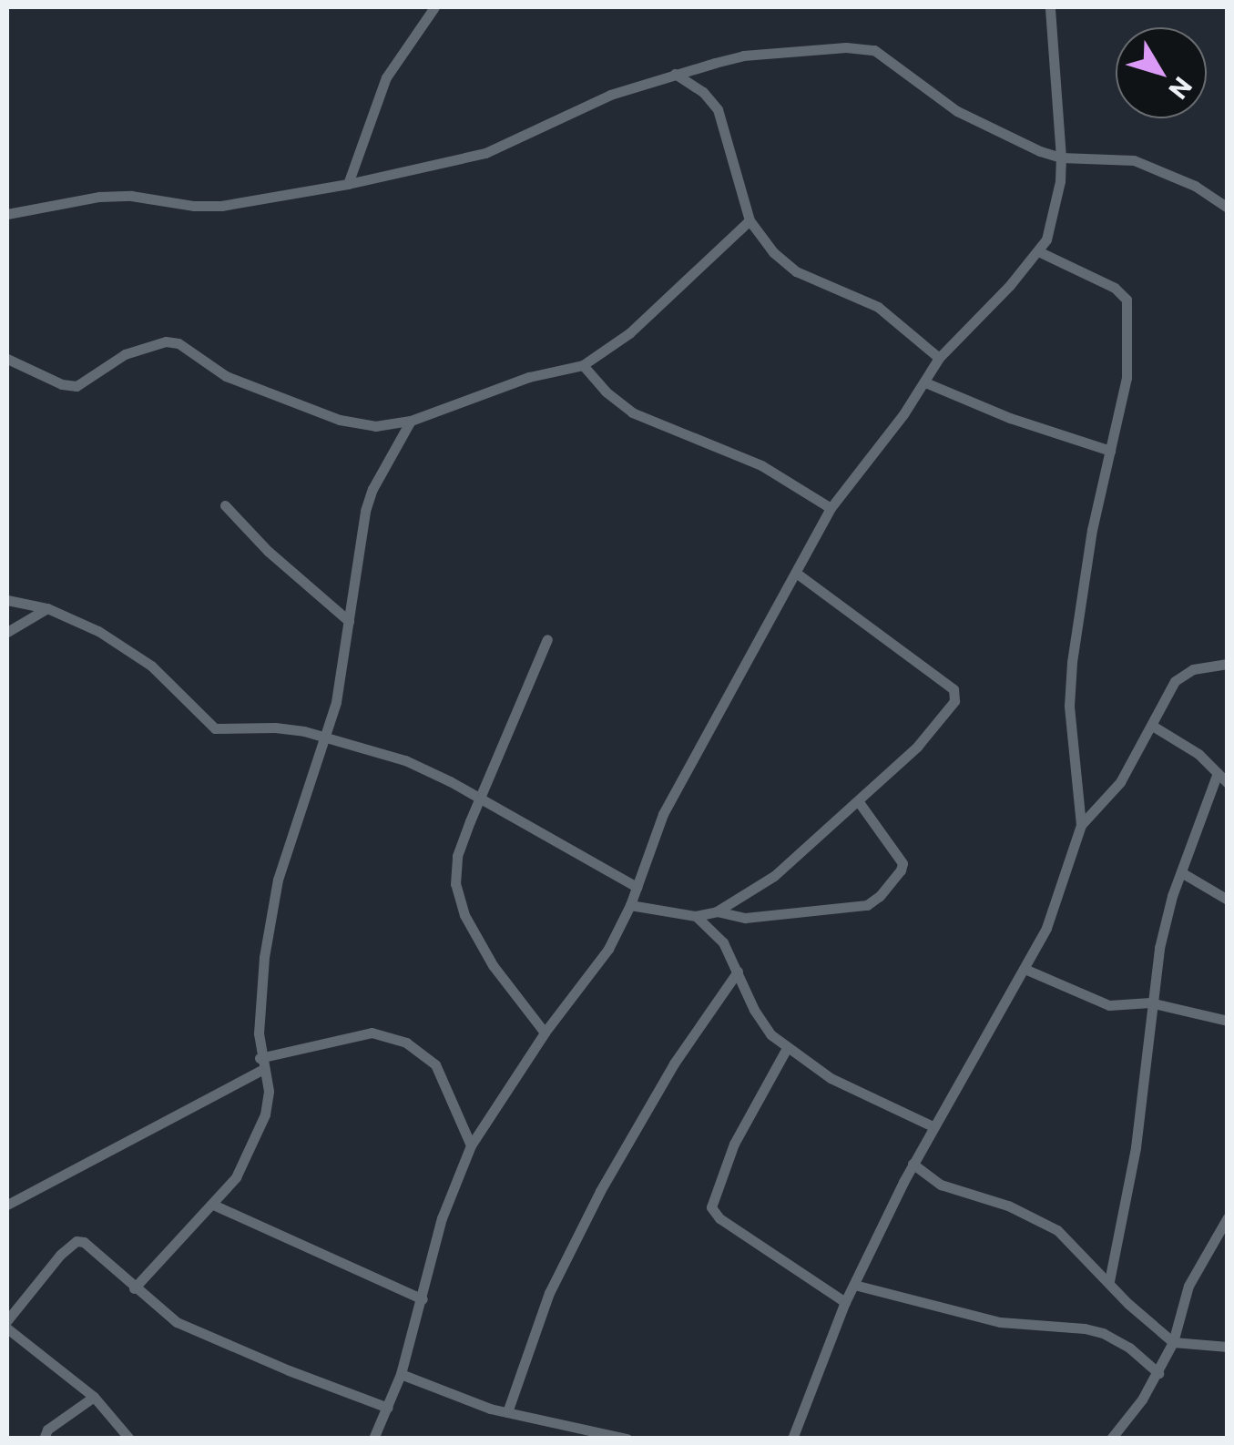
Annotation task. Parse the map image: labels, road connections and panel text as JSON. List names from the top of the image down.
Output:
{
  "north": "bottom right"
}
